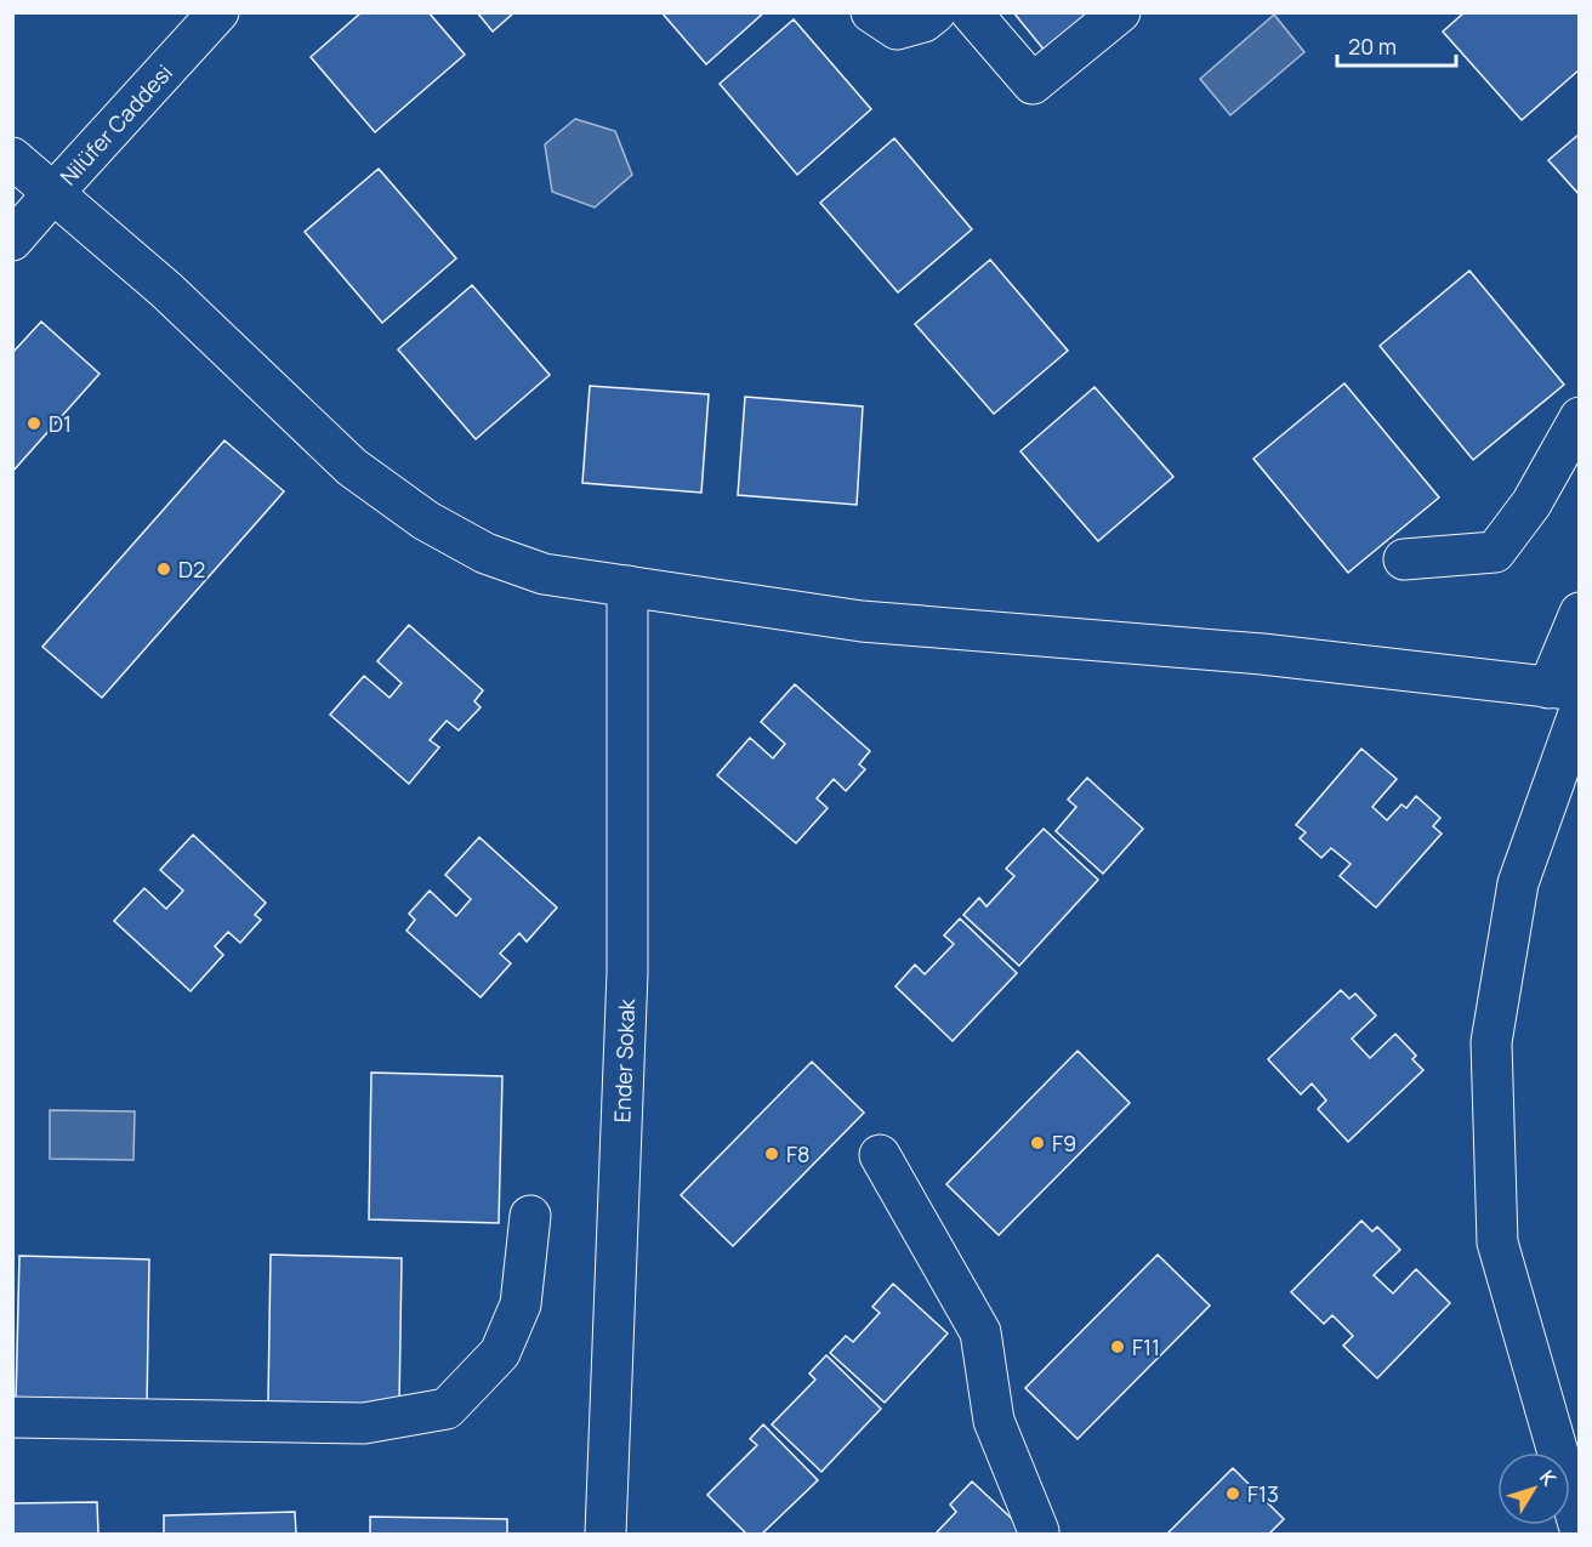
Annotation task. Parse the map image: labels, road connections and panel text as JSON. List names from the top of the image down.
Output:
{
  "streets": {
    "street": ["Nilüfer Caddesi", "Ender Sokak"]
  },
  "places": [
    "D1",
    "D2",
    "F9",
    "F8",
    "F11",
    "F13"
  ],
  "scale_bar": "20 m",
  "north": "top right"
}
